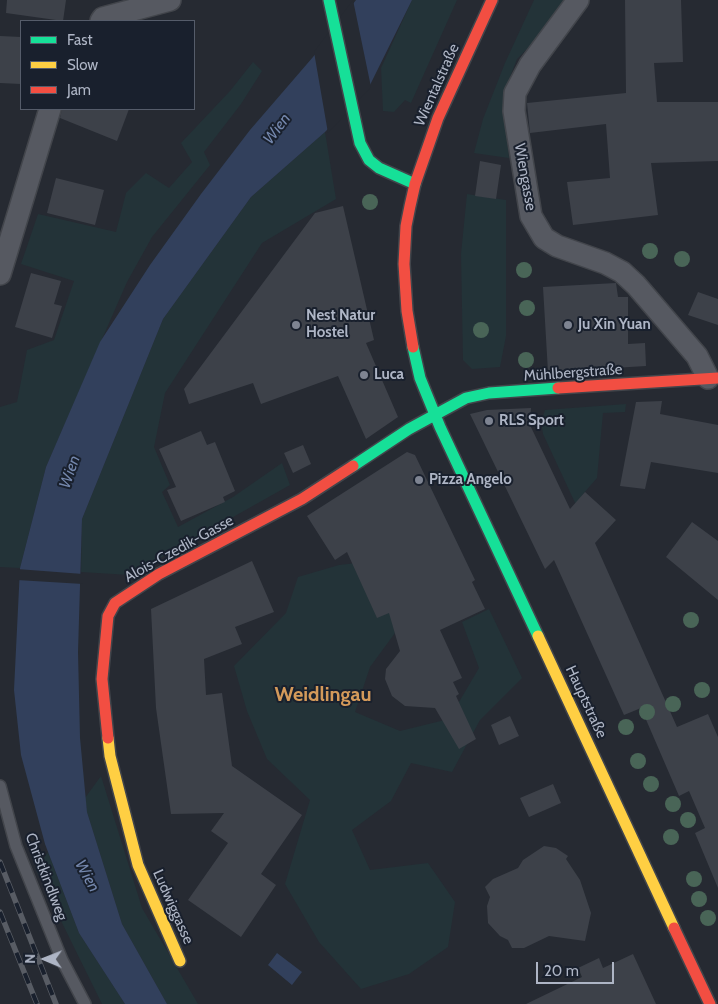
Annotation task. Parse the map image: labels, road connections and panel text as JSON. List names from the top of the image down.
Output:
{
  "streets": {
    "main road": [
      "Wientalstraße",
      "Mühlbergstraße",
      "Alois-Czedik-Gasse",
      "Hauptstraße",
      "Ludwiggasse"
    ],
    "street": ["Wiengasse"],
    "lane": ["Christkindlweg"]
  },
  "crossings": [
    ["Wientalstraße", "Mühlbergstraße"],
    ["Wientalstraße", "Alois-Czedik-Gasse"],
    ["Wientalstraße", "Hauptstraße"],
    ["Wiengasse", "Mühlbergstraße"],
    ["Mühlbergstraße", "Alois-Czedik-Gasse"],
    ["Mühlbergstraße", "Hauptstraße"],
    ["Alois-Czedik-Gasse", "Hauptstraße"],
    ["Alois-Czedik-Gasse", "Ludwiggasse"]
  ],
  "districts": ["Weidlingau"],
  "water": ["Wien"],
  "places": [
    "Nest Natur Hostel",
    "Ju Xin Yuan",
    "Luca",
    "RLS Sport",
    "Pizza Angelo"
  ],
  "legend": ["Fast", "Slow", "Jam"],
  "scale_bar": "20 m",
  "north": "left"
}
